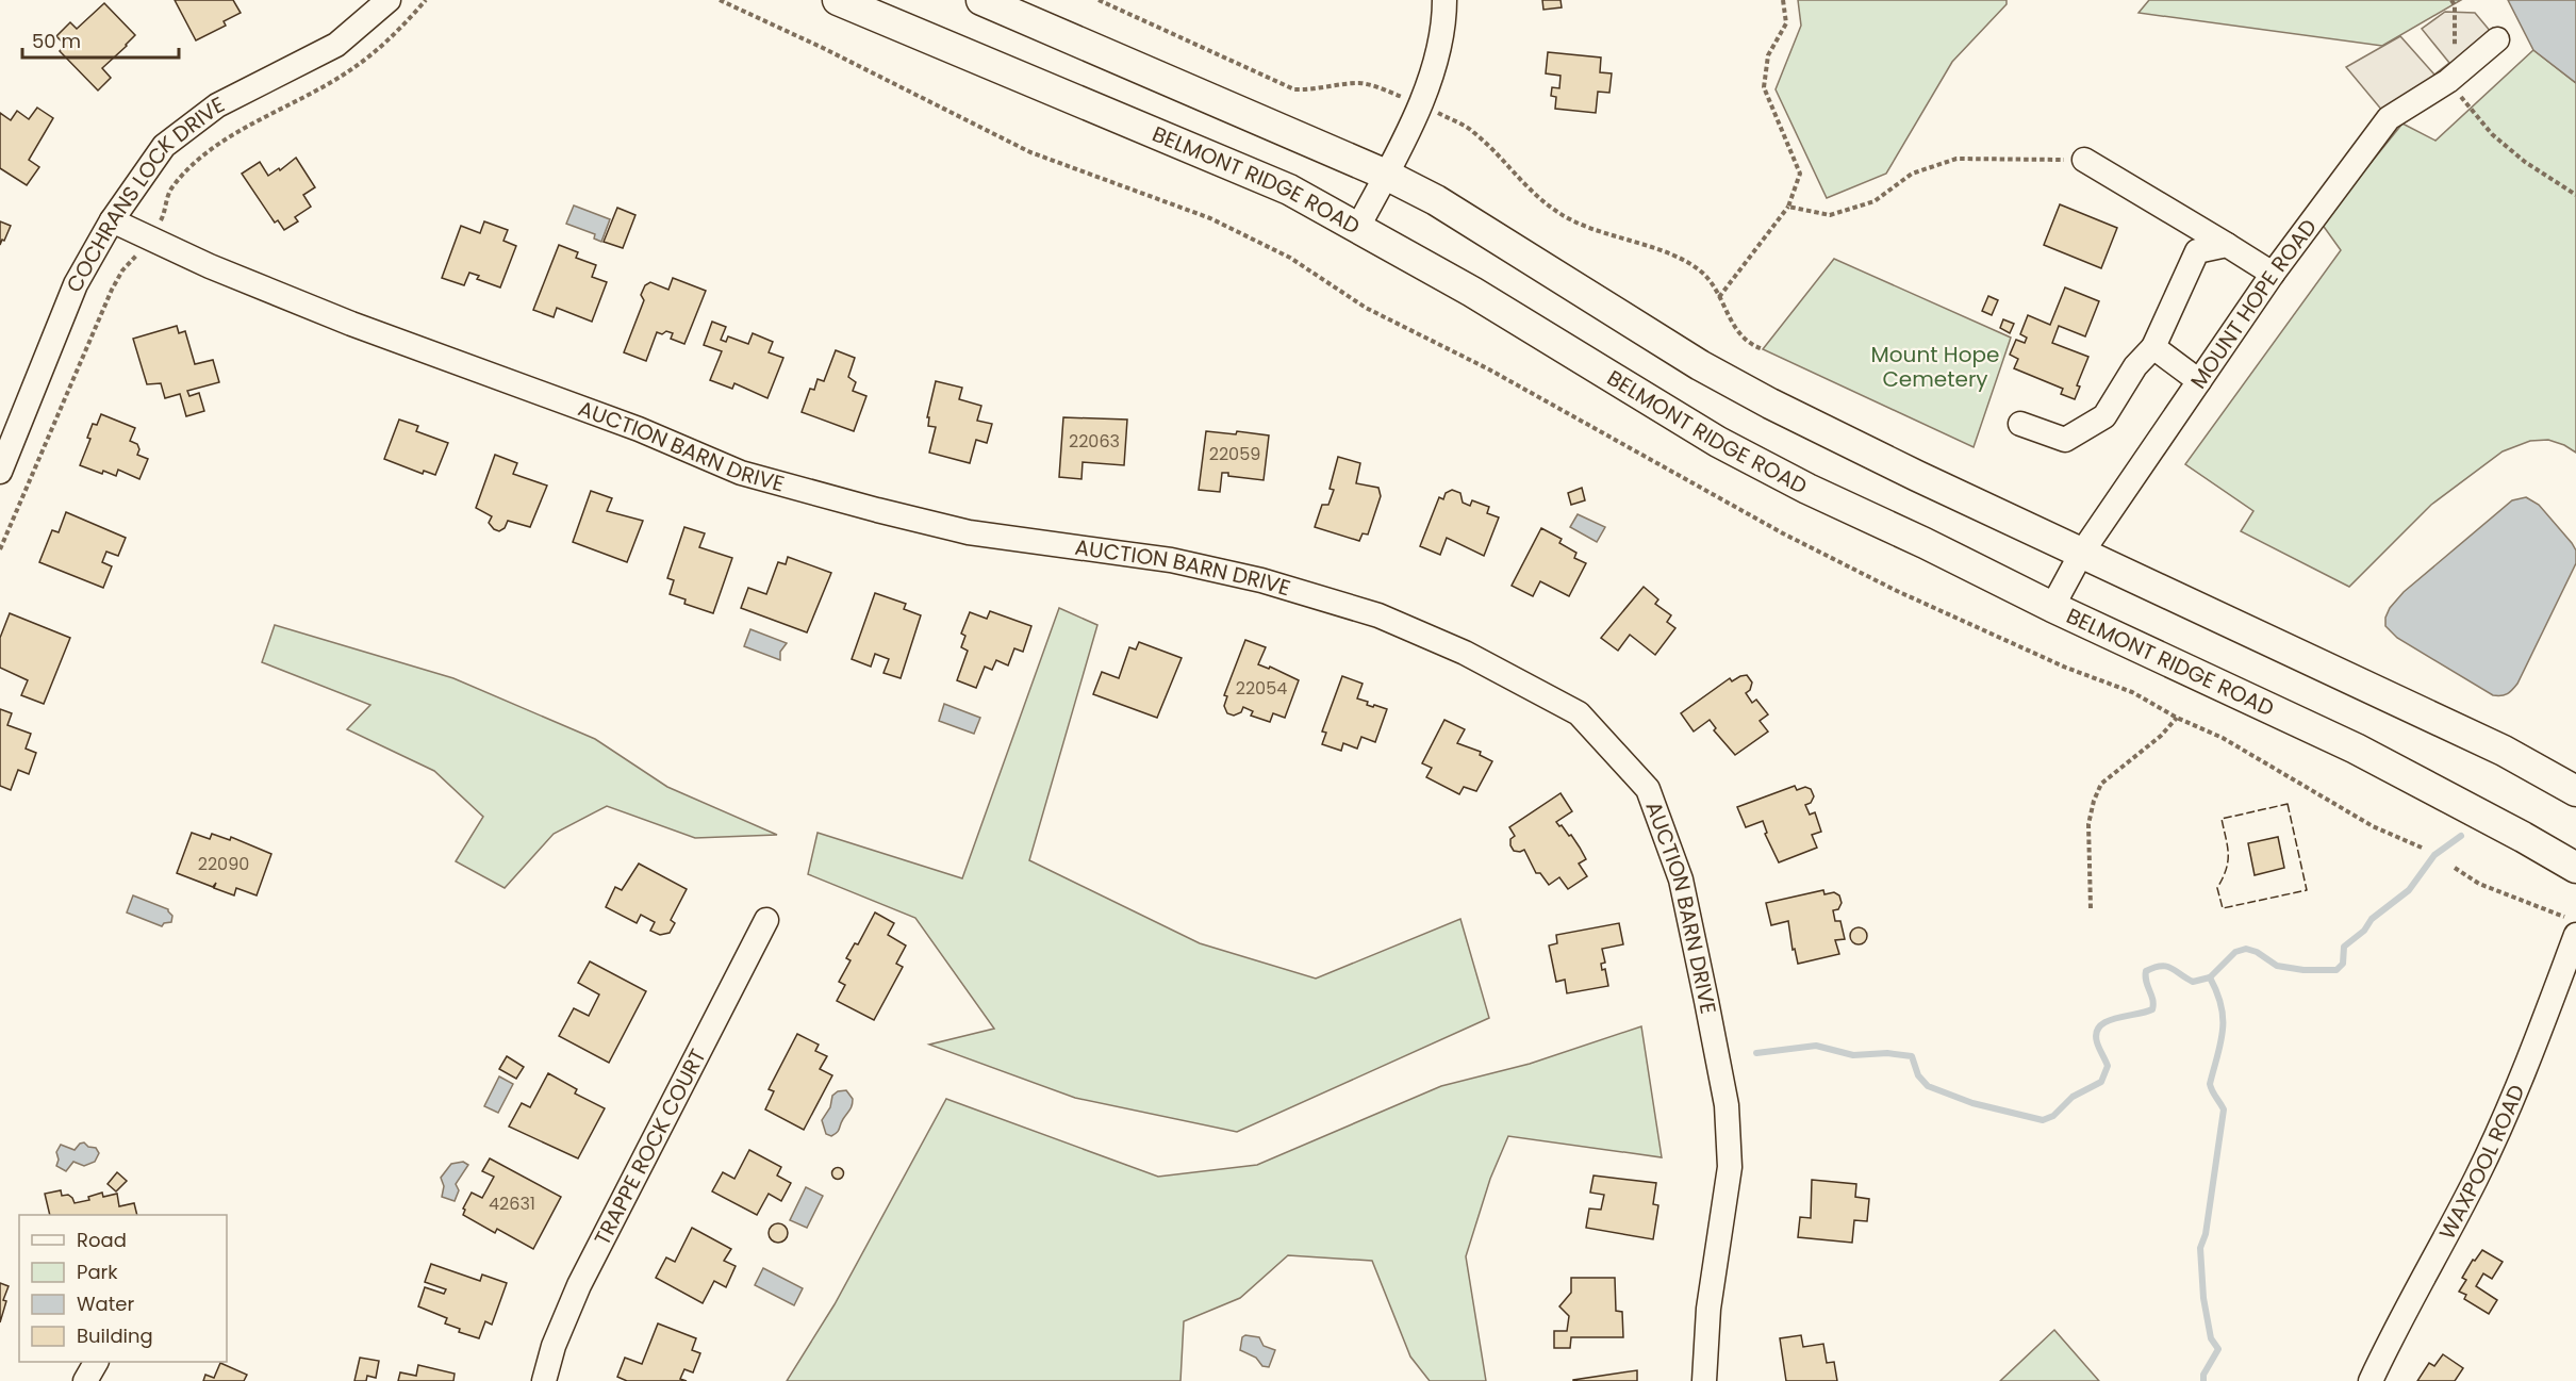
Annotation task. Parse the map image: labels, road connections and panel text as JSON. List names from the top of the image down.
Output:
{
  "streets": {
    "main road": ["BELMONT RIDGE ROAD"],
    "street": [
      "COCHRANS LOCK DRIVE",
      "MOUNT HOPE ROAD",
      "AUCTION BARN DRIVE",
      "TRAPPE ROCK COURT",
      "WAXPOOL ROAD"
    ]
  },
  "crossings": [
    ["BELMONT RIDGE ROAD", "MOUNT HOPE ROAD"],
    ["COCHRANS LOCK DRIVE", "AUCTION BARN DRIVE"]
  ],
  "parks": ["Mount Hope Cemetery"],
  "house_numbers": [
    "22063",
    "22059",
    "22054",
    "22090",
    "42631"
  ],
  "legend": [
    "Road",
    "Park",
    "Water",
    "Building"
  ],
  "scale_bar": "50 m"
}
